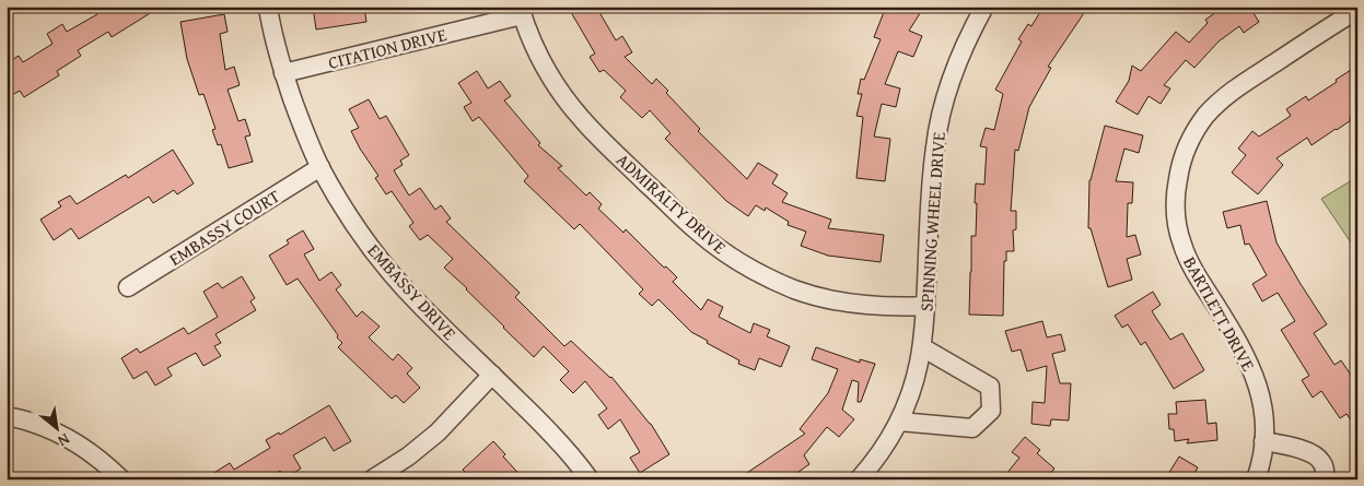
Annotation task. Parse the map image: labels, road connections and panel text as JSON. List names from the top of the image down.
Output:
{
  "streets": {
    "street": [
      "CITATION DRIVE",
      "ADMIRALTY DRIVE",
      "SPINNING WHEEL DRIVE",
      "EMBASSY COURT",
      "EMBASSY DRIVE",
      "BARTLETT DRIVE"
    ]
  },
  "crossings": [
    ["CITATION DRIVE", "ADMIRALTY DRIVE"],
    ["CITATION DRIVE", "EMBASSY DRIVE"],
    ["ADMIRALTY DRIVE", "SPINNING WHEEL DRIVE"],
    ["EMBASSY COURT", "EMBASSY DRIVE"]
  ],
  "north": "bottom right"
}
